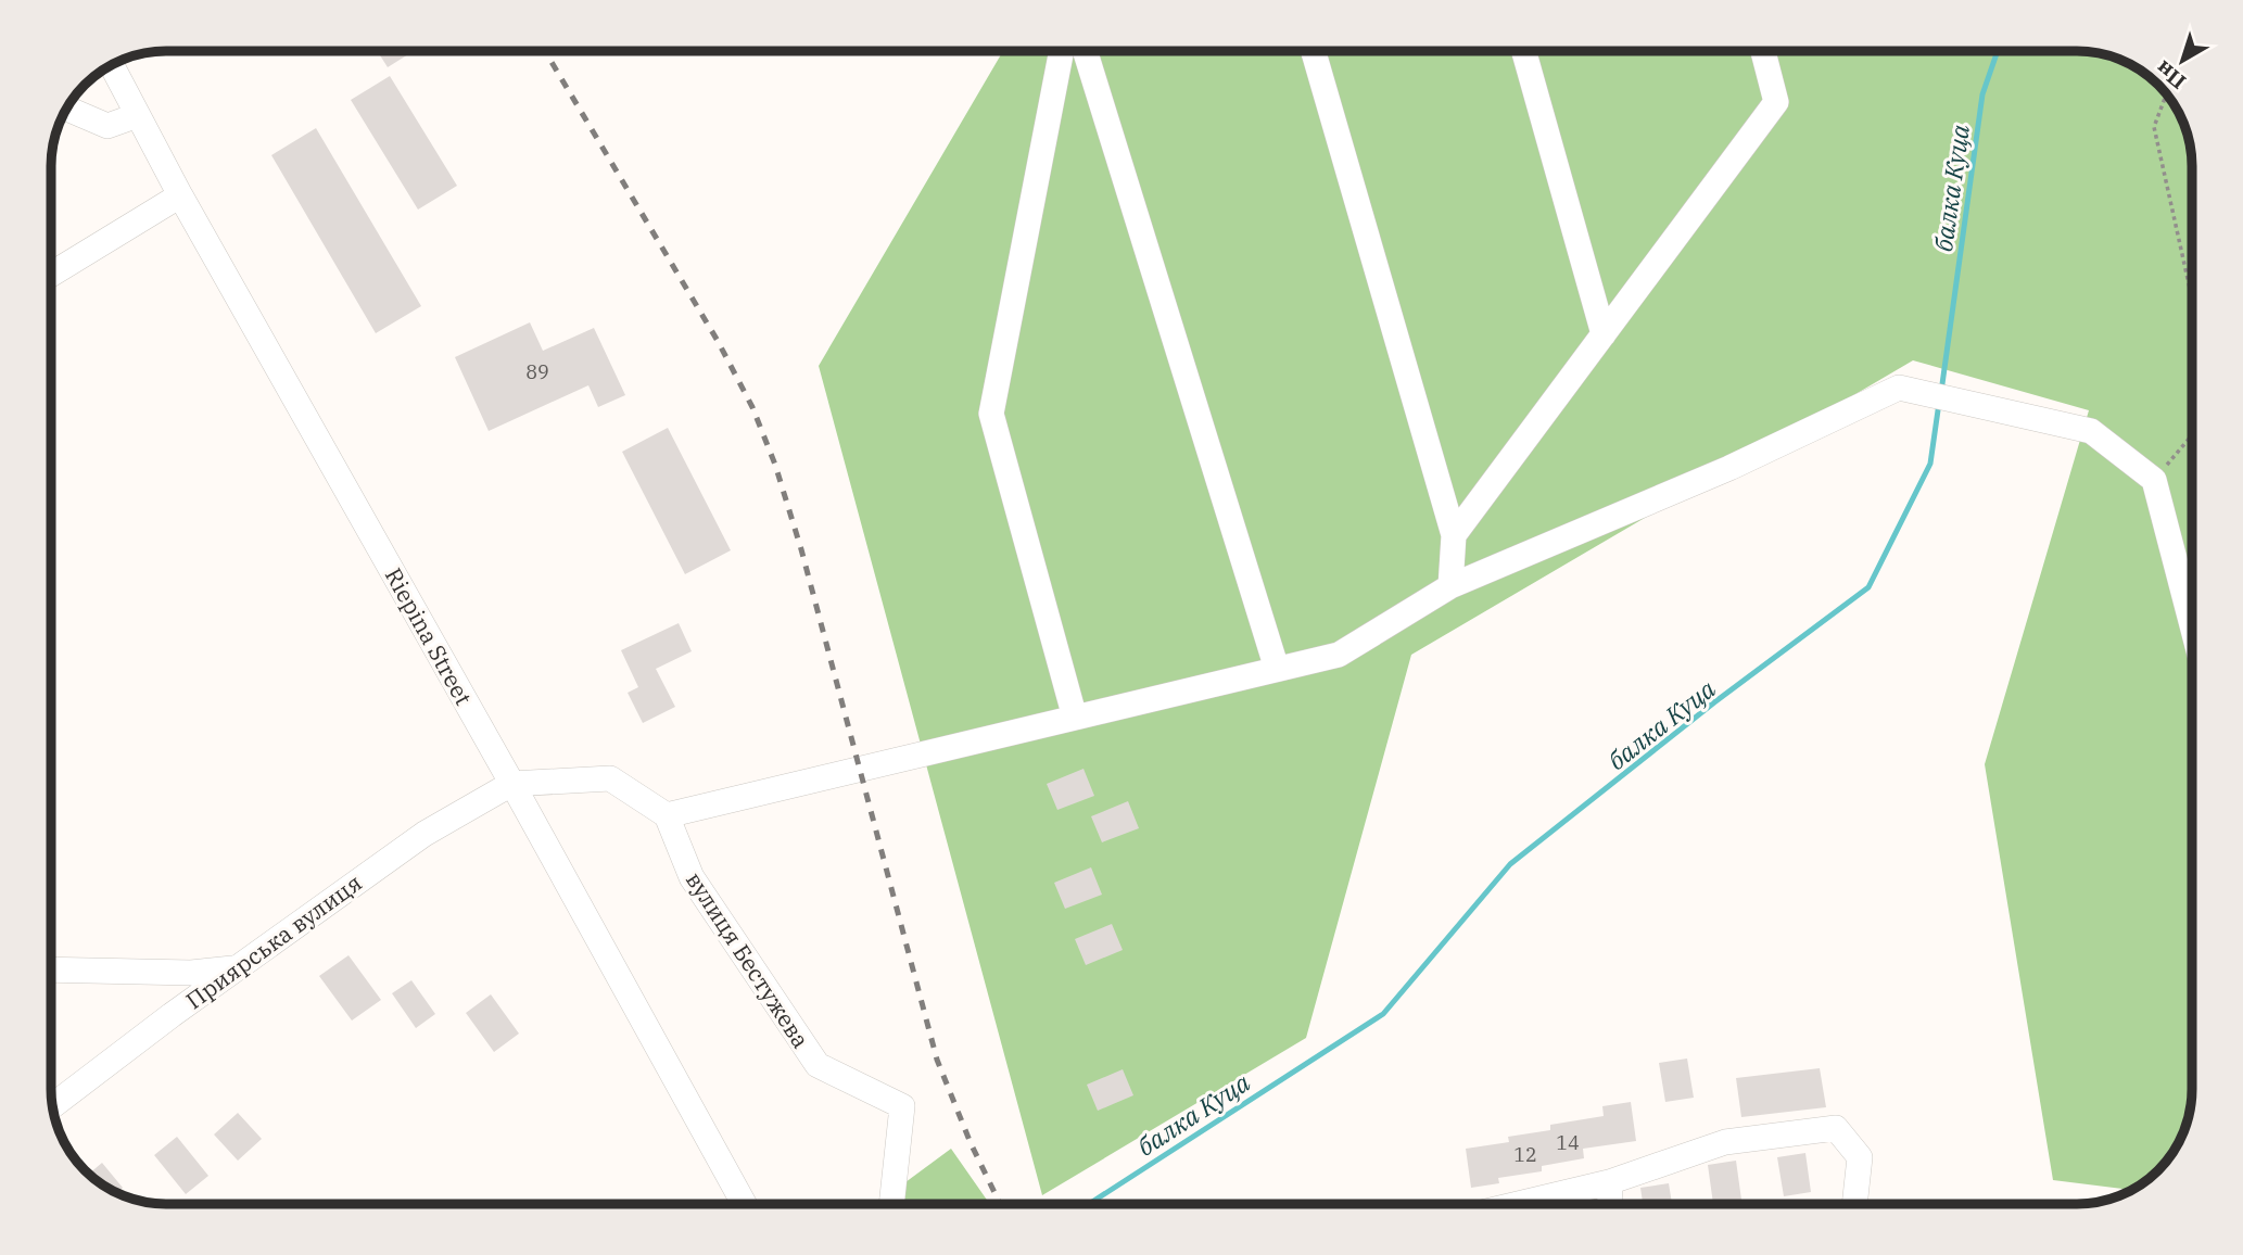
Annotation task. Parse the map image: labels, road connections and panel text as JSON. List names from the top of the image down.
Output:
{
  "streets": {
    "street": ["Riepina Street", "Приярська вулиця", "вулиця Бестужева"]
  },
  "crossings": [
    ["Riepina Street", "Приярська вулиця"]
  ],
  "water": ["балка Куца"],
  "house_numbers": ["89", "14", "12"],
  "north": "bottom left"
}
